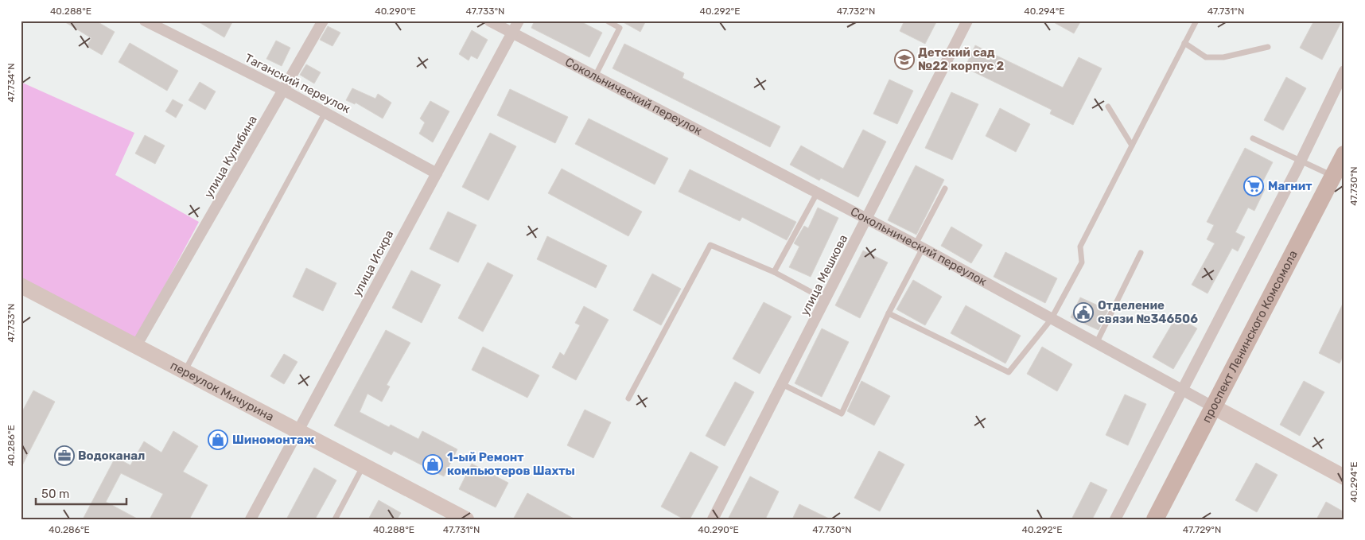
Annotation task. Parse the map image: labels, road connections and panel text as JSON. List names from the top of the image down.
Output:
{
  "streets": {
    "main road": ["Сокольнический переулок", "проспект Ленинского Комсомола", "переулок Мичурина"],
    "street": [
      "Таганский переулок",
      "улица Кулибина",
      "улица Искра",
      "улица Мешкова"
    ]
  },
  "crossings": [
    ["Таганский переулок", "улица Кулибина"],
    ["Таганский переулок", "улица Искра"],
    ["Сокольнический переулок", "улица Искра"],
    ["Сокольнический переулок", "улица Мешкова"],
    ["Сокольнический переулок", "проспект Ленинского Комсомола"],
    ["улица Кулибина", "переулок Мичурина"],
    ["улица Искра", "переулок Мичурина"]
  ],
  "places": {
    "school or university": ["Детский сад №22 корпус 2"],
    "supermarket": ["Магнит"],
    "public building": ["Отделение связи №346506"],
    "shop": ["Шиномонтаж", "1-ый Ремонт компьютеров Шахты"],
    "office": ["Водоканал"]
  },
  "scale_bar": "50 m",
  "coordinates": [
    "40.288°E",
    "40.290°E",
    "47.733°N",
    "40.292°E",
    "47.732°N",
    "40.294°E",
    "47.731°N",
    "47.734°N",
    "47.730°N",
    "40.286°E",
    "47.729°N"
  ]
}
